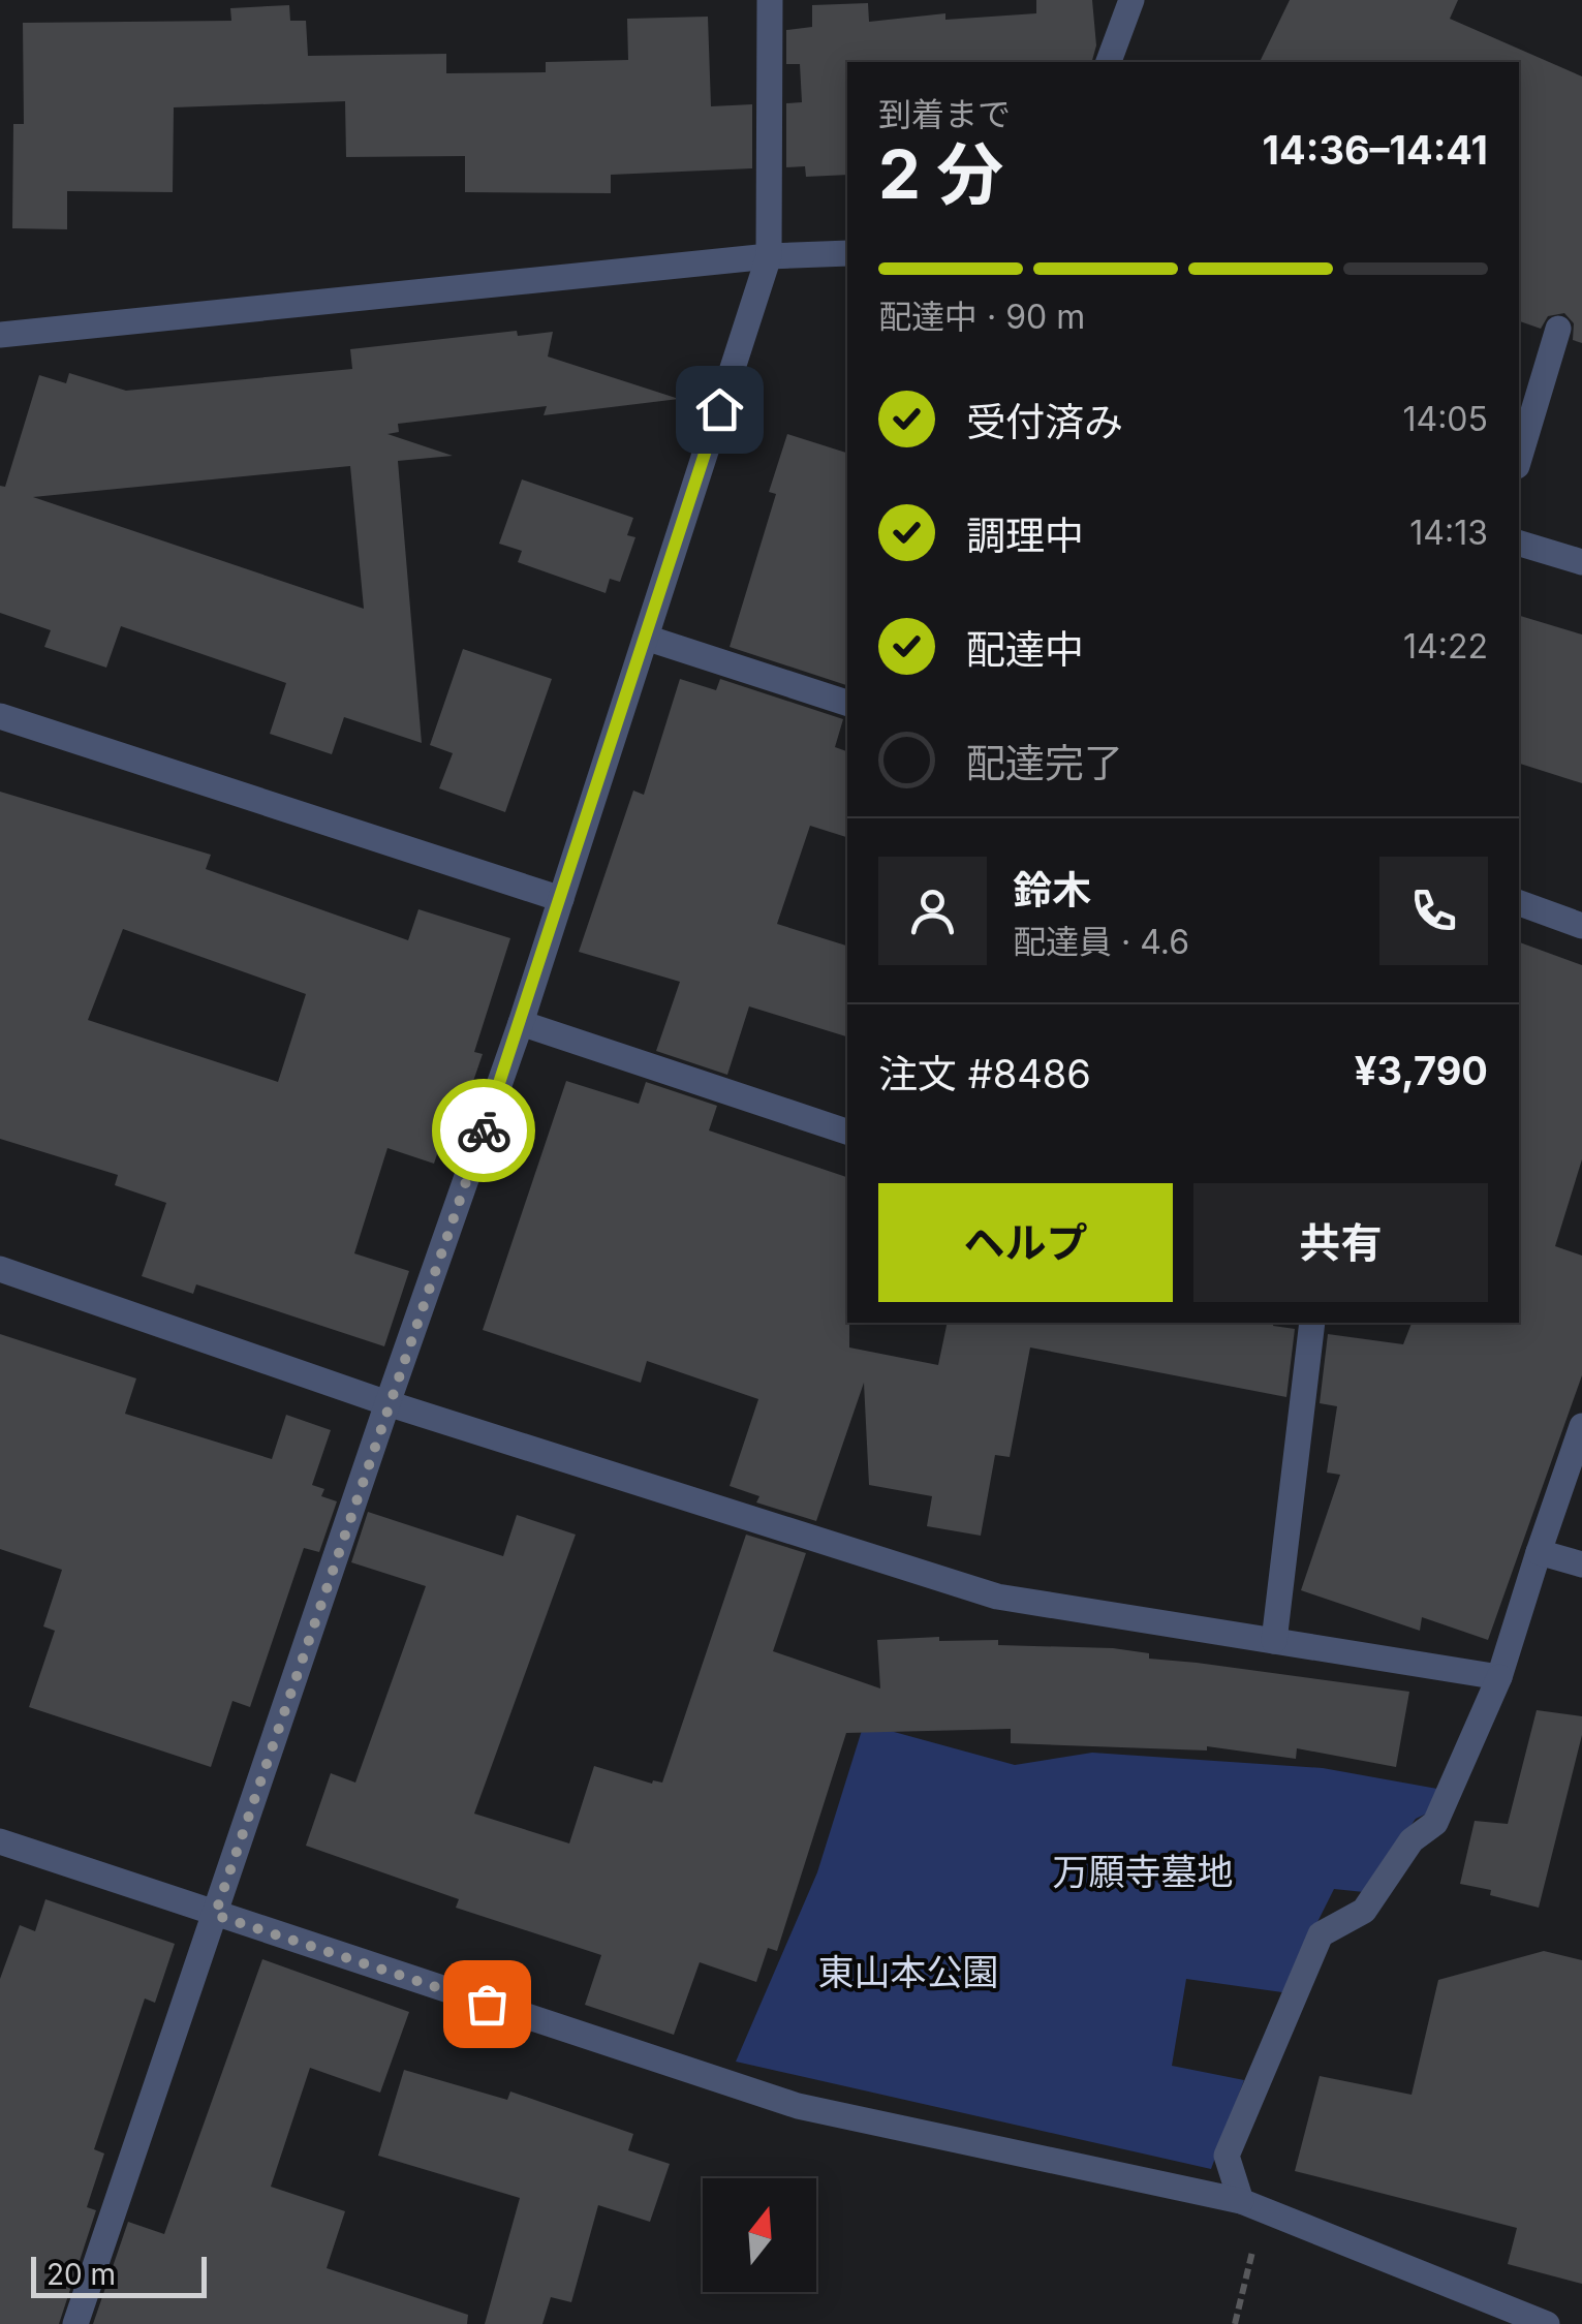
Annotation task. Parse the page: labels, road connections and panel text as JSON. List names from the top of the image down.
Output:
{
  "parks": ["万願寺墓地", "東山本公園"],
  "scale_bar": "20 m",
  "north": "top",
  "page": {
    "heading": ["2 分", "到着まで", "14:36–14:41"],
    "panel": [
      "鈴木",
      "配達員 · 4.6",
      "注文 #8486",
      "¥3,790"
    ],
    "bar": "配達中 · 90 m",
    "list": [
      ["受付済み", "14:05"],
      ["調理中", "14:13"],
      ["配達中", "14:22"],
      "配達完了"
    ],
    "buttons": ["ヘルプ", "共有"],
    "scale": "20 m"
  }
}
